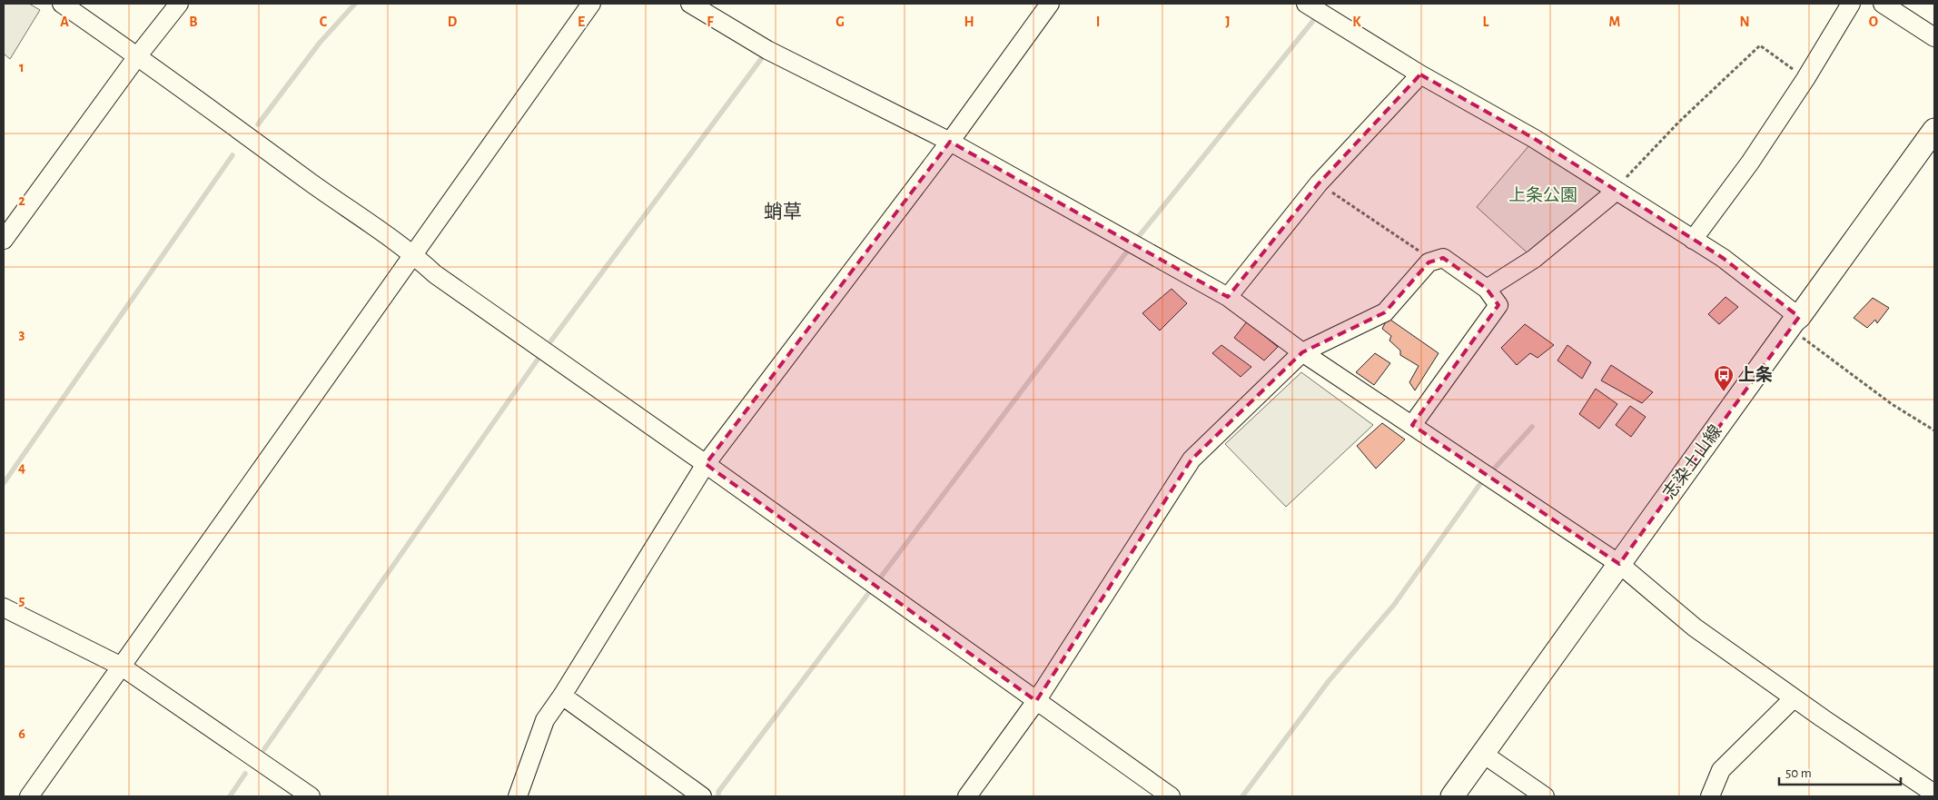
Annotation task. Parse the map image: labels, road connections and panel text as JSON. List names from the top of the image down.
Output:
{
  "streets": {
    "main road": ["志染土山線"]
  },
  "districts": ["蛸草"],
  "parks": ["上条公園"],
  "places": {
    "bus stop": ["上条"]
  },
  "scale_bar": "50 m",
  "grid": {
    "columns": [
      "A",
      "B",
      "C",
      "D",
      "E",
      "F",
      "G",
      "H",
      "I",
      "J",
      "K",
      "L",
      "M",
      "N",
      "O"
    ],
    "rows": [
      "1",
      "2",
      "3",
      "4",
      "5",
      "6"
    ]
  }
}
